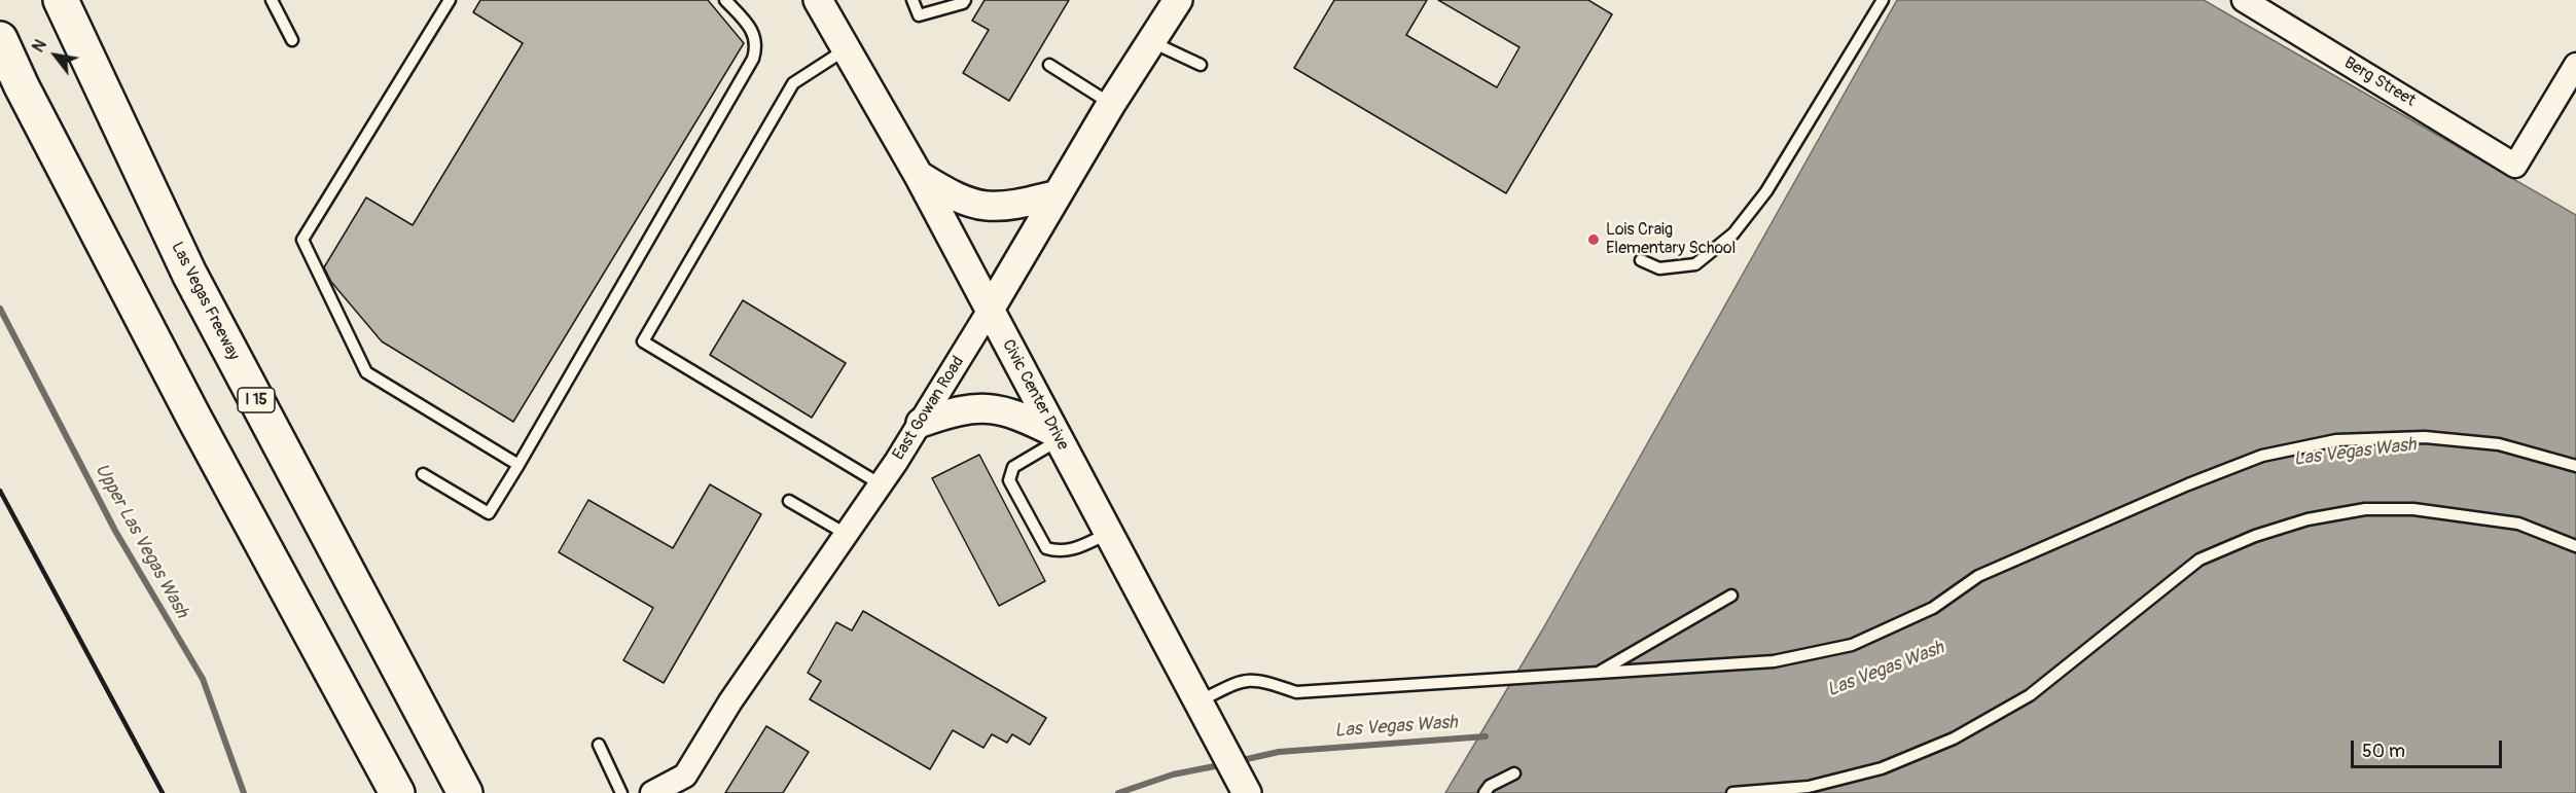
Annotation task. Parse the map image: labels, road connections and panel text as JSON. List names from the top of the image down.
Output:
{
  "streets": {
    "highway": ["Las Vegas Freeway", "I 15"],
    "street": ["Berg Street", "Civic Center Drive", "East Gowan Road"]
  },
  "crossings": [
    ["Civic Center Drive", "East Gowan Road"]
  ],
  "water": ["Las Vegas Wash", "Upper Las Vegas Wash"],
  "places": ["Lois Craig Elementary School"],
  "scale_bar": "50 m",
  "north": "top left"
}
